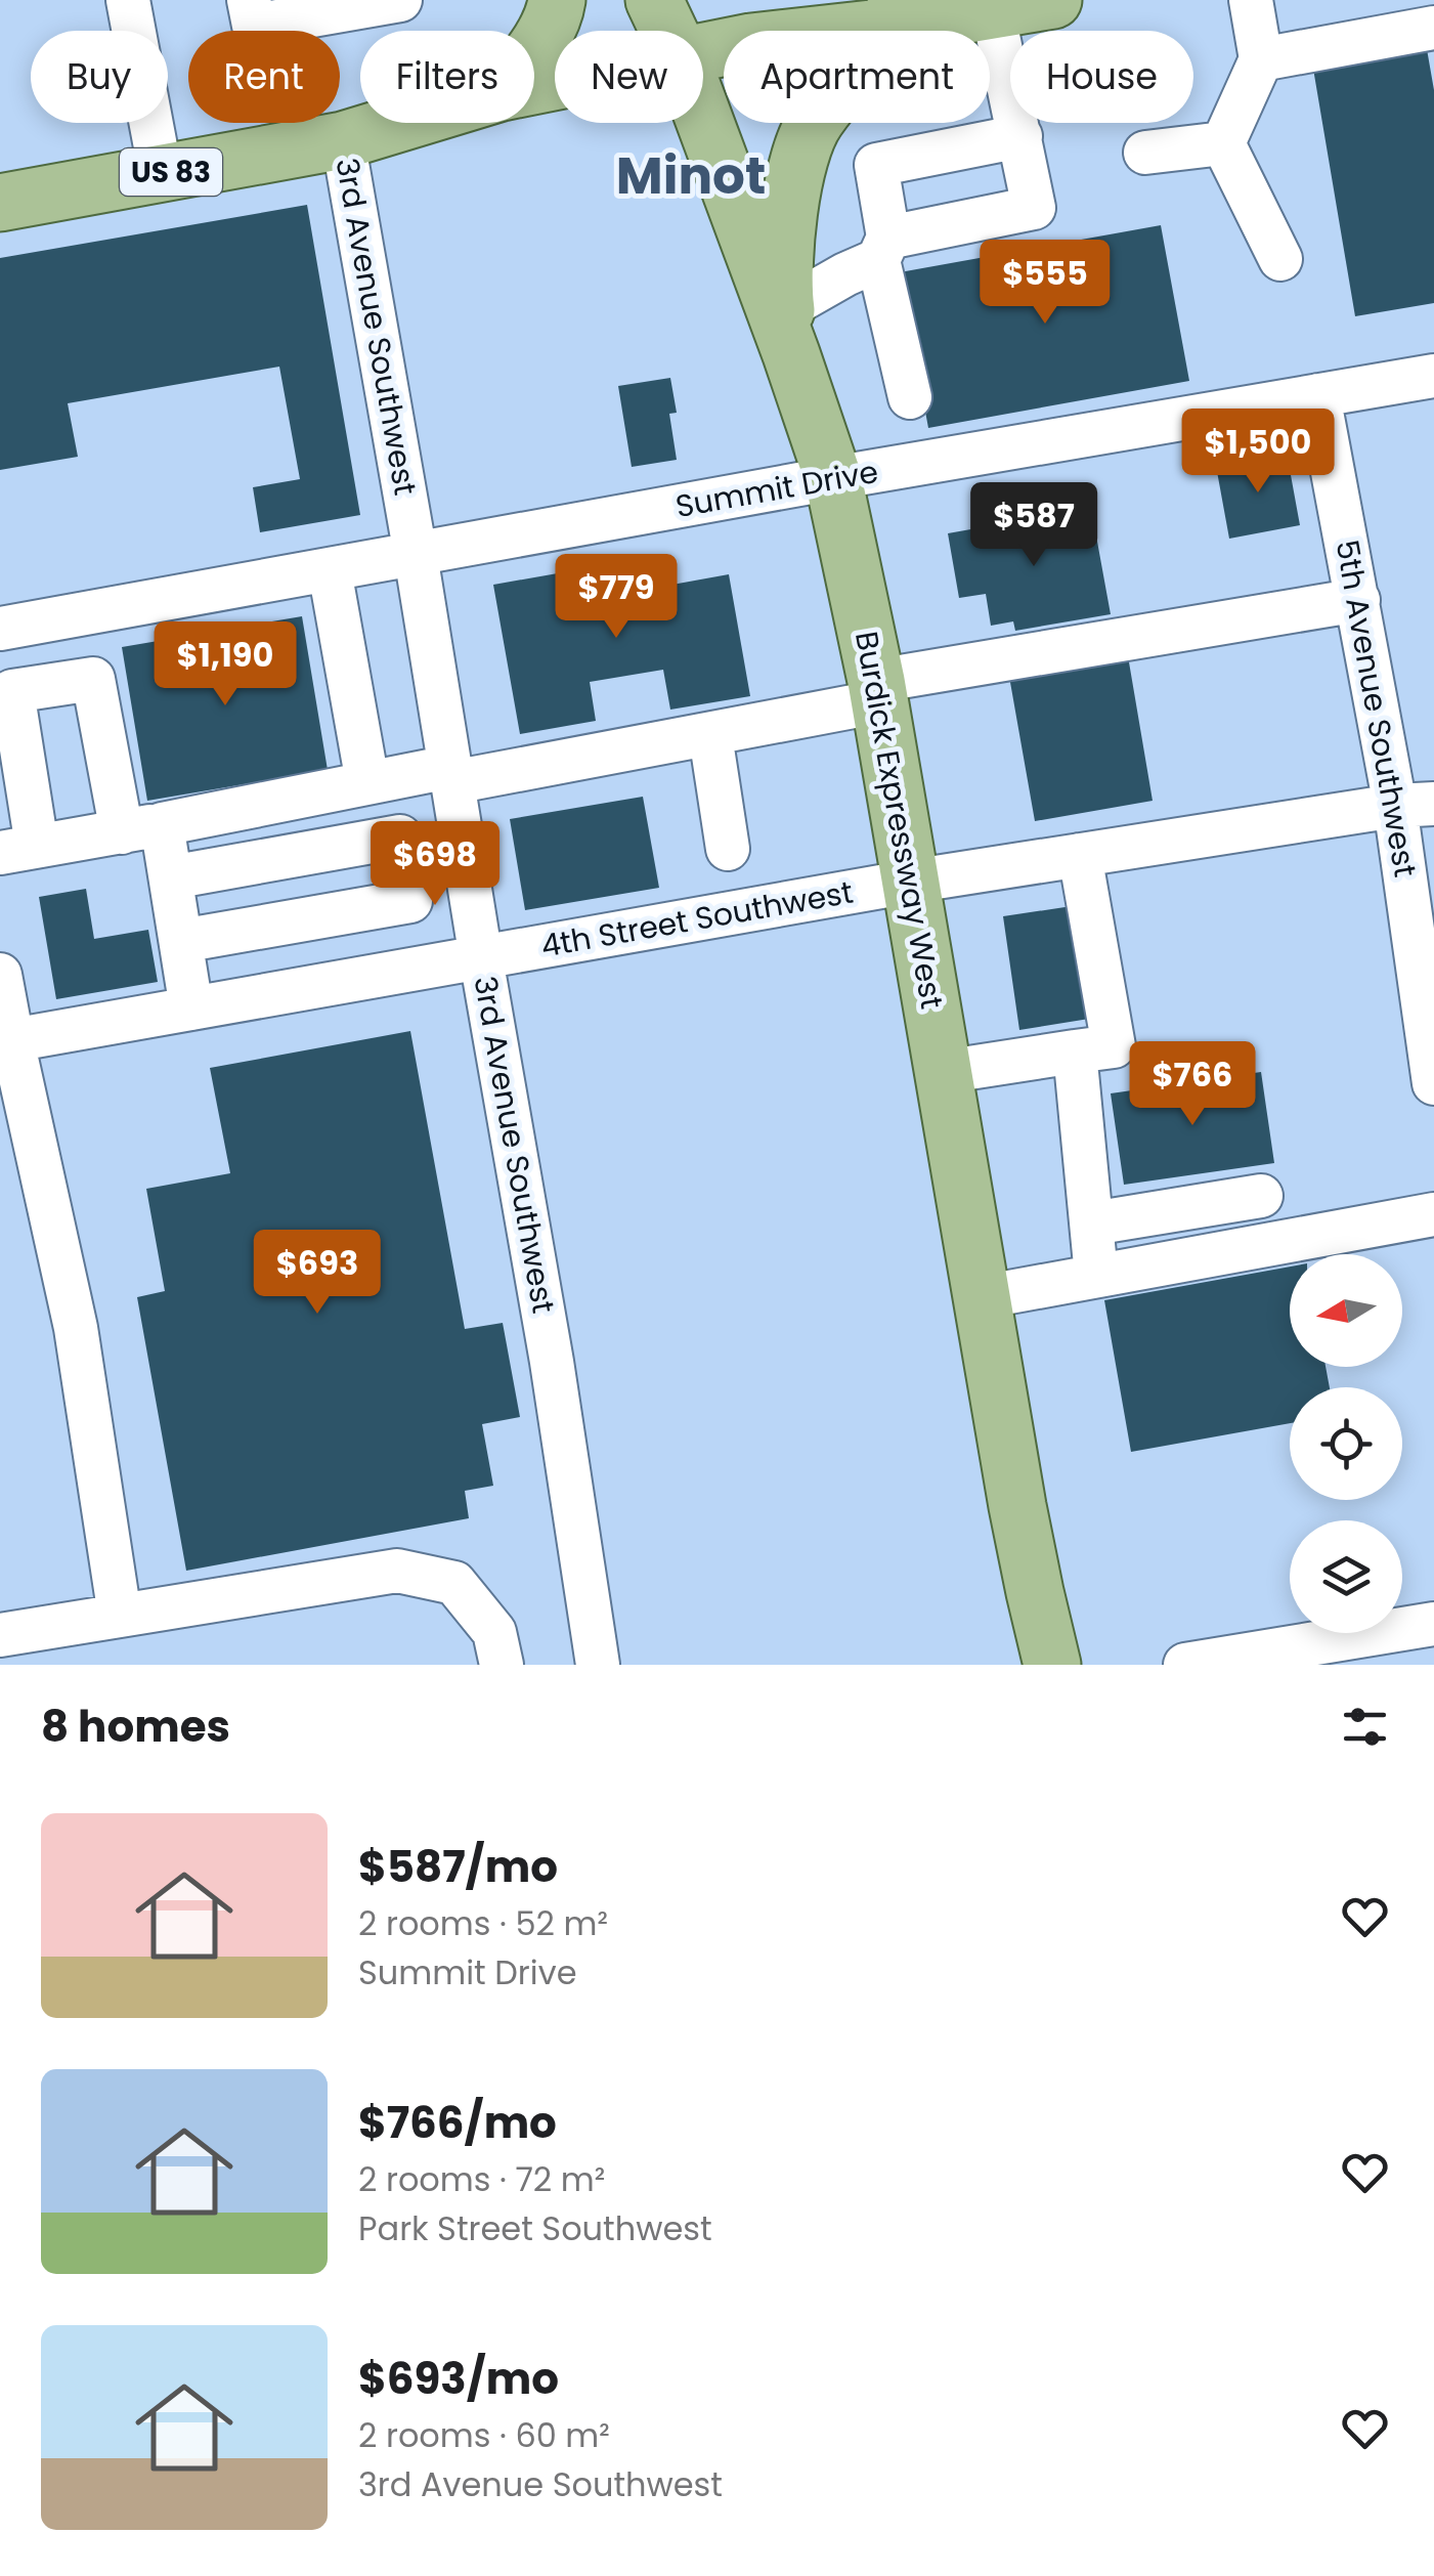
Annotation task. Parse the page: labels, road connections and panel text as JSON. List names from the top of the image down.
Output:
{
  "streets": {
    "main road": ["US 83", "Burdick Expressway West"],
    "street": [
      "3rd Avenue Southwest",
      "Summit Drive",
      "5th Avenue Southwest",
      "4th Street Southwest"
    ]
  },
  "crossings": [
    ["US 83", "3rd Avenue Southwest"],
    ["3rd Avenue Southwest", "Summit Drive"],
    ["3rd Avenue Southwest", "4th Street Southwest"],
    ["Summit Drive", "5th Avenue Southwest"],
    ["Summit Drive", "Burdick Expressway West"],
    ["5th Avenue Southwest", "4th Street Southwest"],
    ["Burdick Expressway West", "4th Street Southwest"]
  ],
  "districts": ["Minot"],
  "north": "left",
  "page": {
    "chip": [
      "Buy",
      "Rent",
      "Filters",
      "New",
      "Apartment",
      "House"
    ],
    "price": [
      "$555",
      "$1,500",
      "$587",
      "$779",
      "$1,190",
      "$698",
      "$766",
      "$693"
    ],
    "heading": "8 homes",
    "list": [
      {
        "name": "$587/mo",
        "note": "2 rooms · 52 m² · Summit Drive"
      },
      {
        "name": "$766/mo",
        "note": "2 rooms · 72 m² · Park Street Southwest"
      },
      {
        "name": "$693/mo",
        "note": "2 rooms · 60 m² · 3rd Avenue Southwest"
      }
    ]
  }
}
